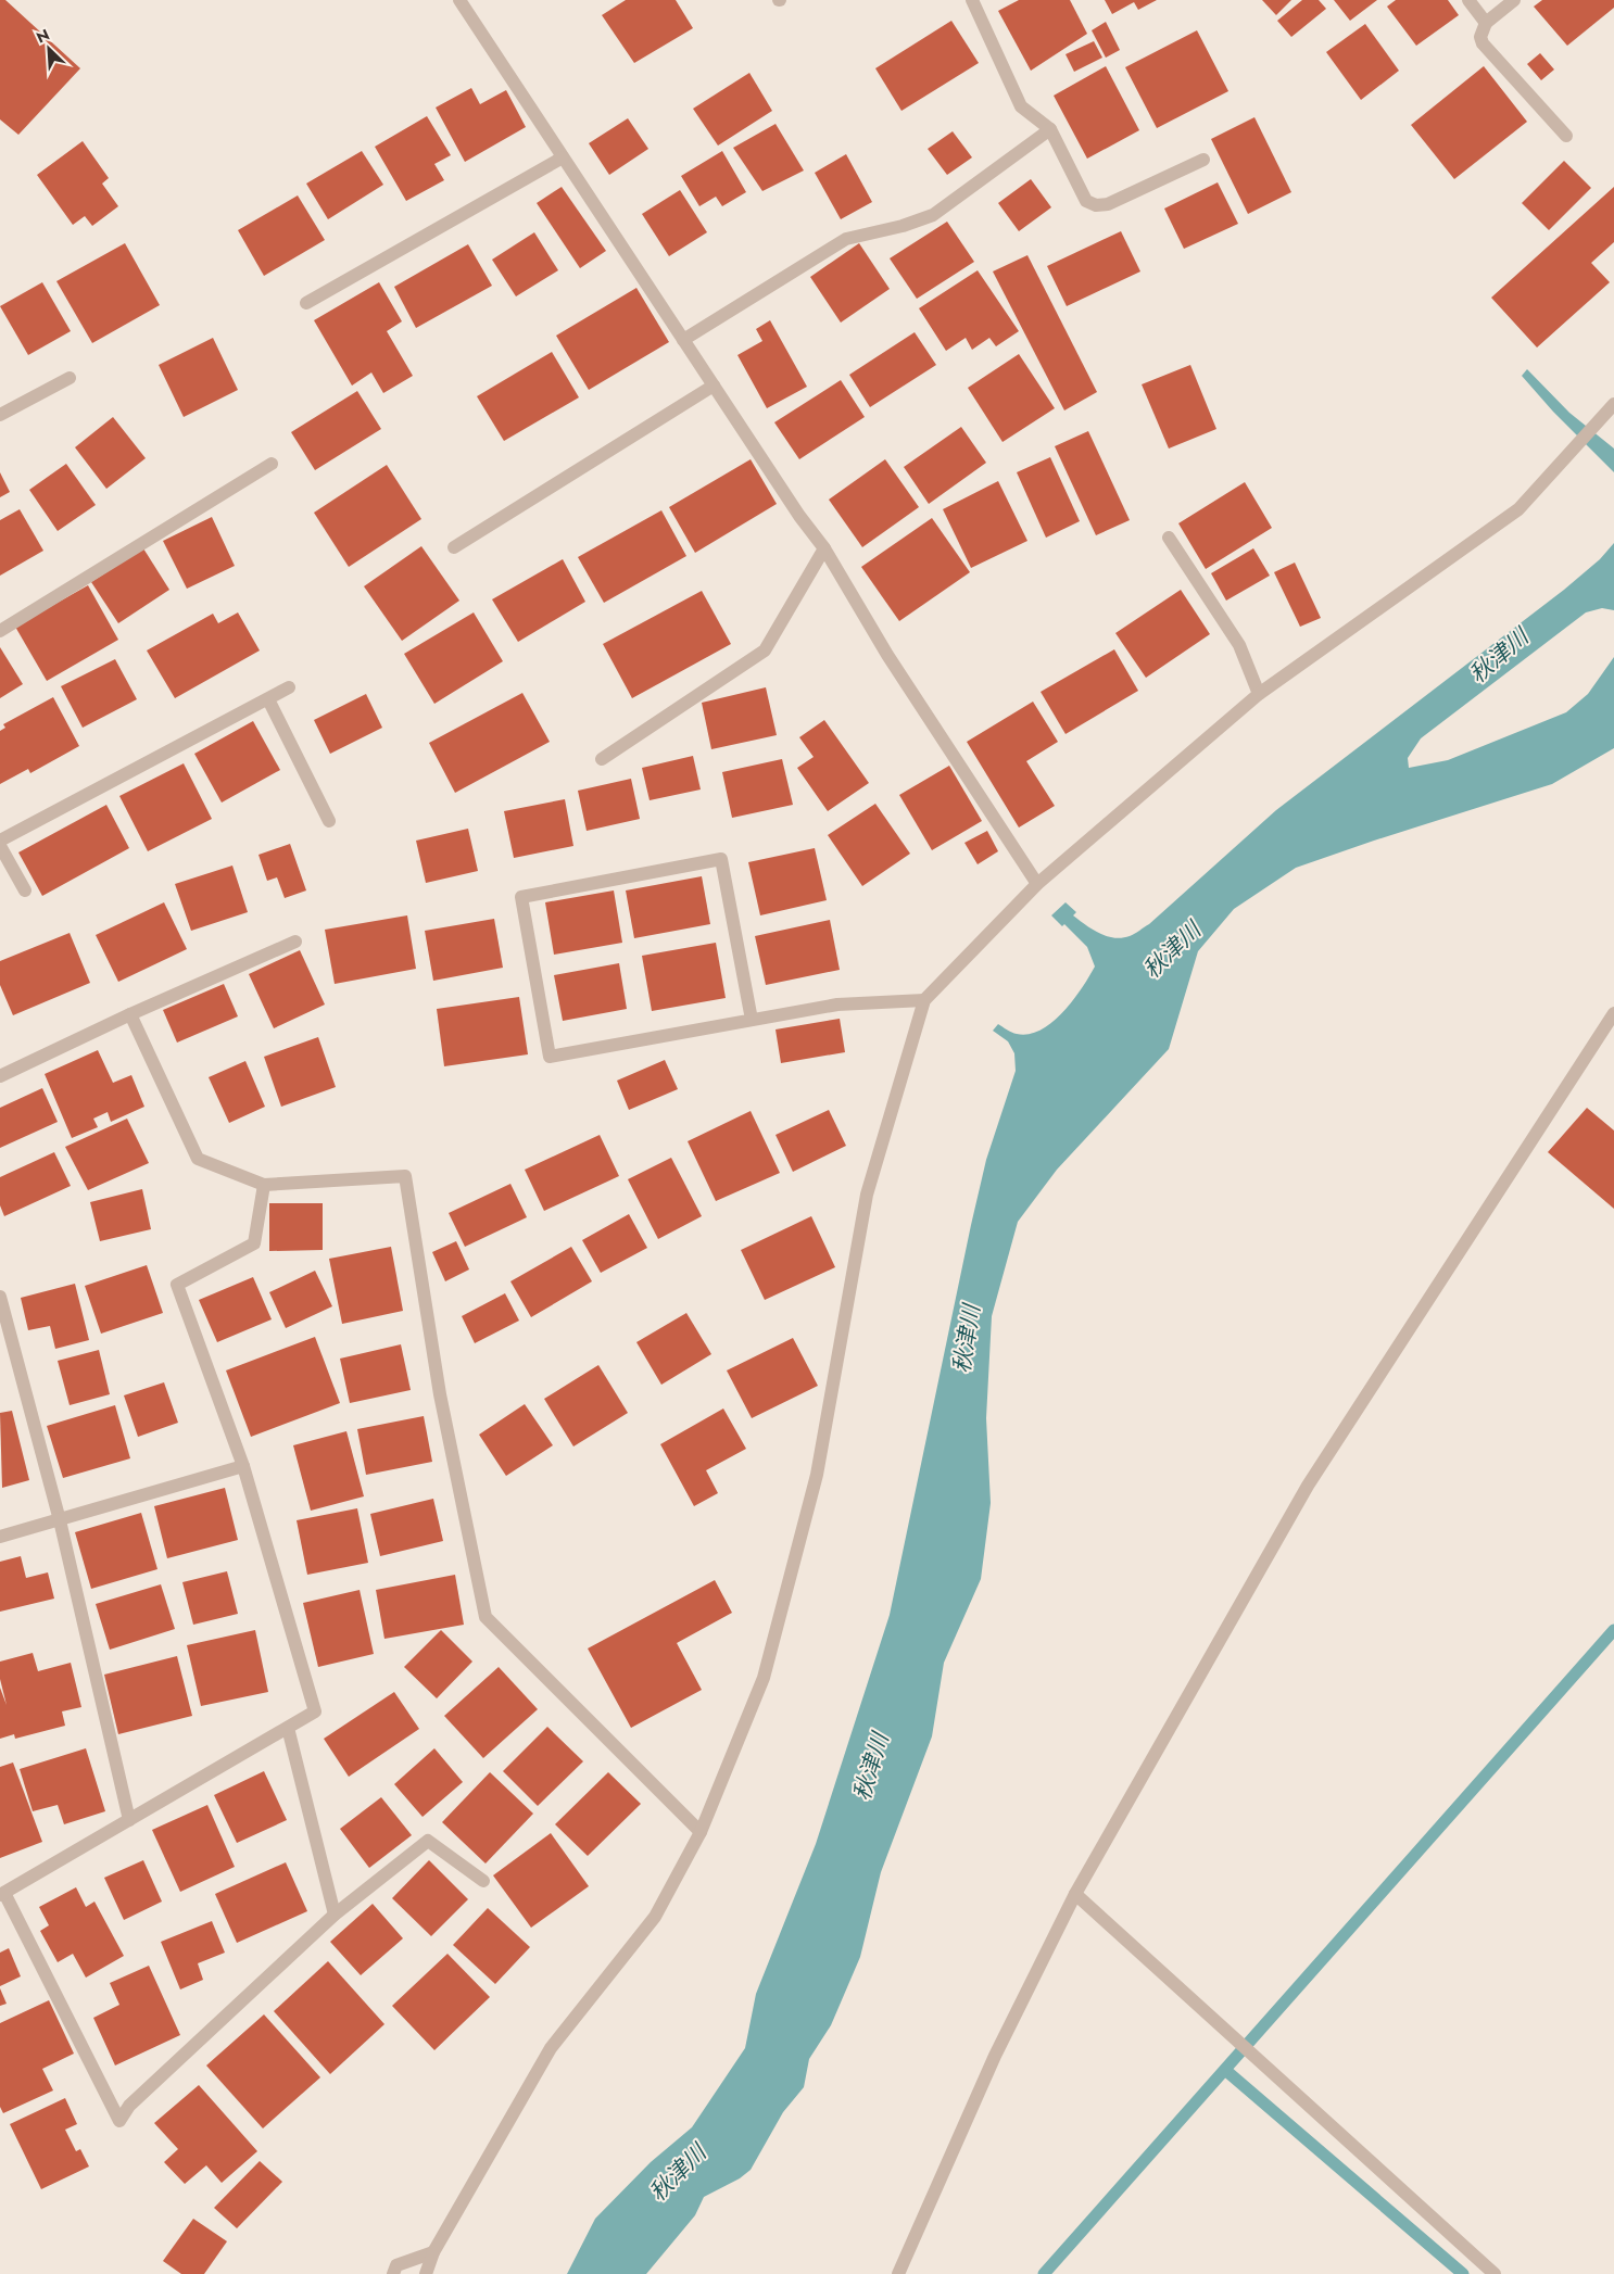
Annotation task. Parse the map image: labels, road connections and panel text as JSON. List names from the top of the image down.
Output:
{
  "water": ["秋津川"],
  "north": "top left"
}
